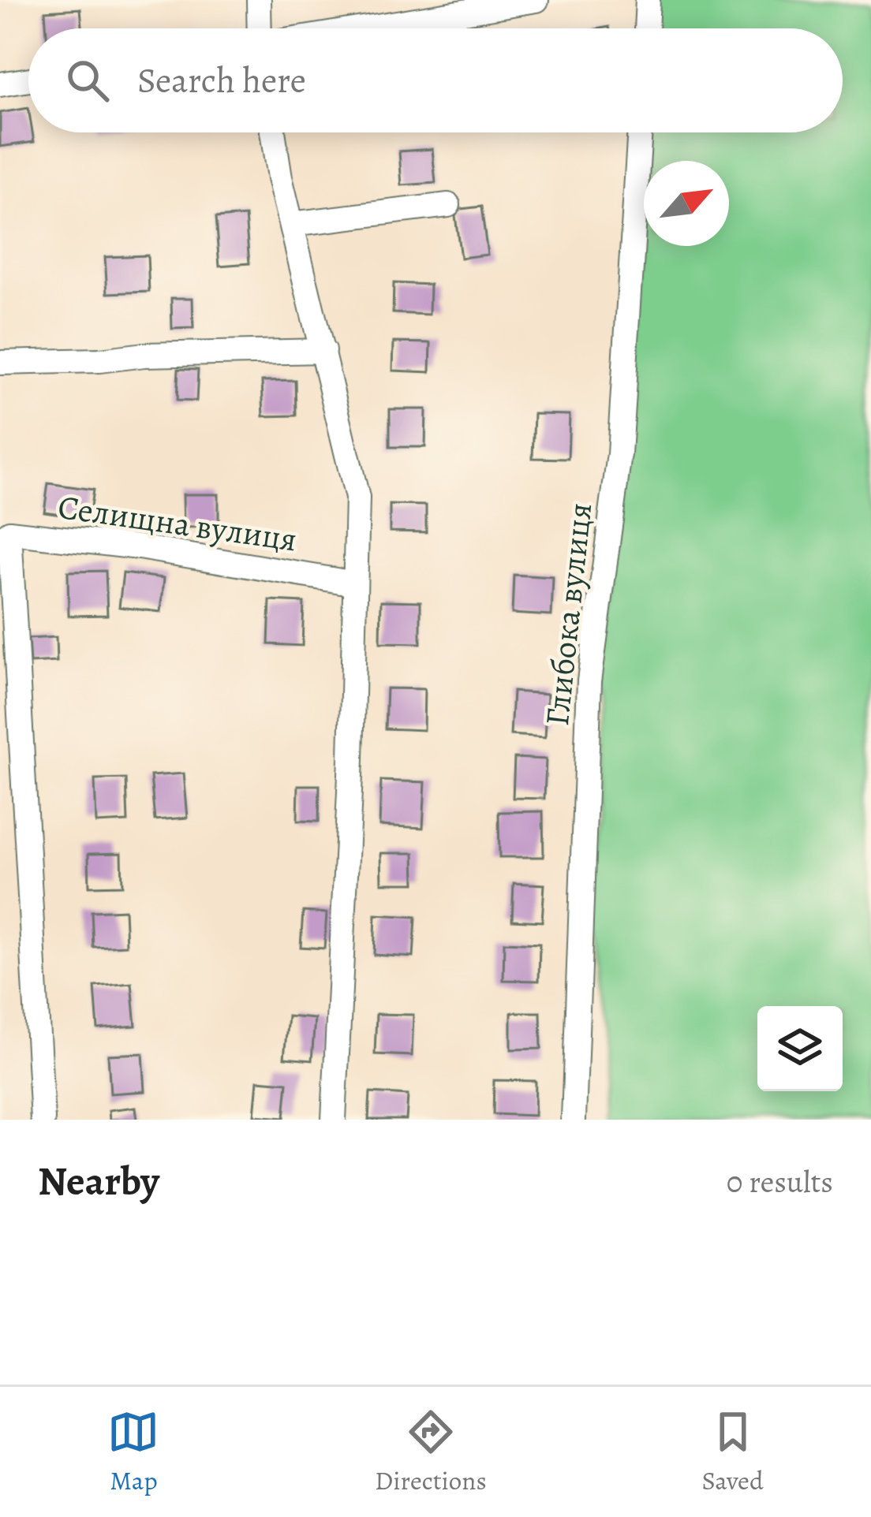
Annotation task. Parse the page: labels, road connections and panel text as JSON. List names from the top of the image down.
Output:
{
  "streets": {
    "street": ["Селищна вулиця", "Глибока вулиця"]
  },
  "north": "top right",
  "page": {
    "search": "Search here",
    "heading": ["Nearby", "0 results"],
    "nav": ["Map", "Directions", "Saved"]
  }
}
